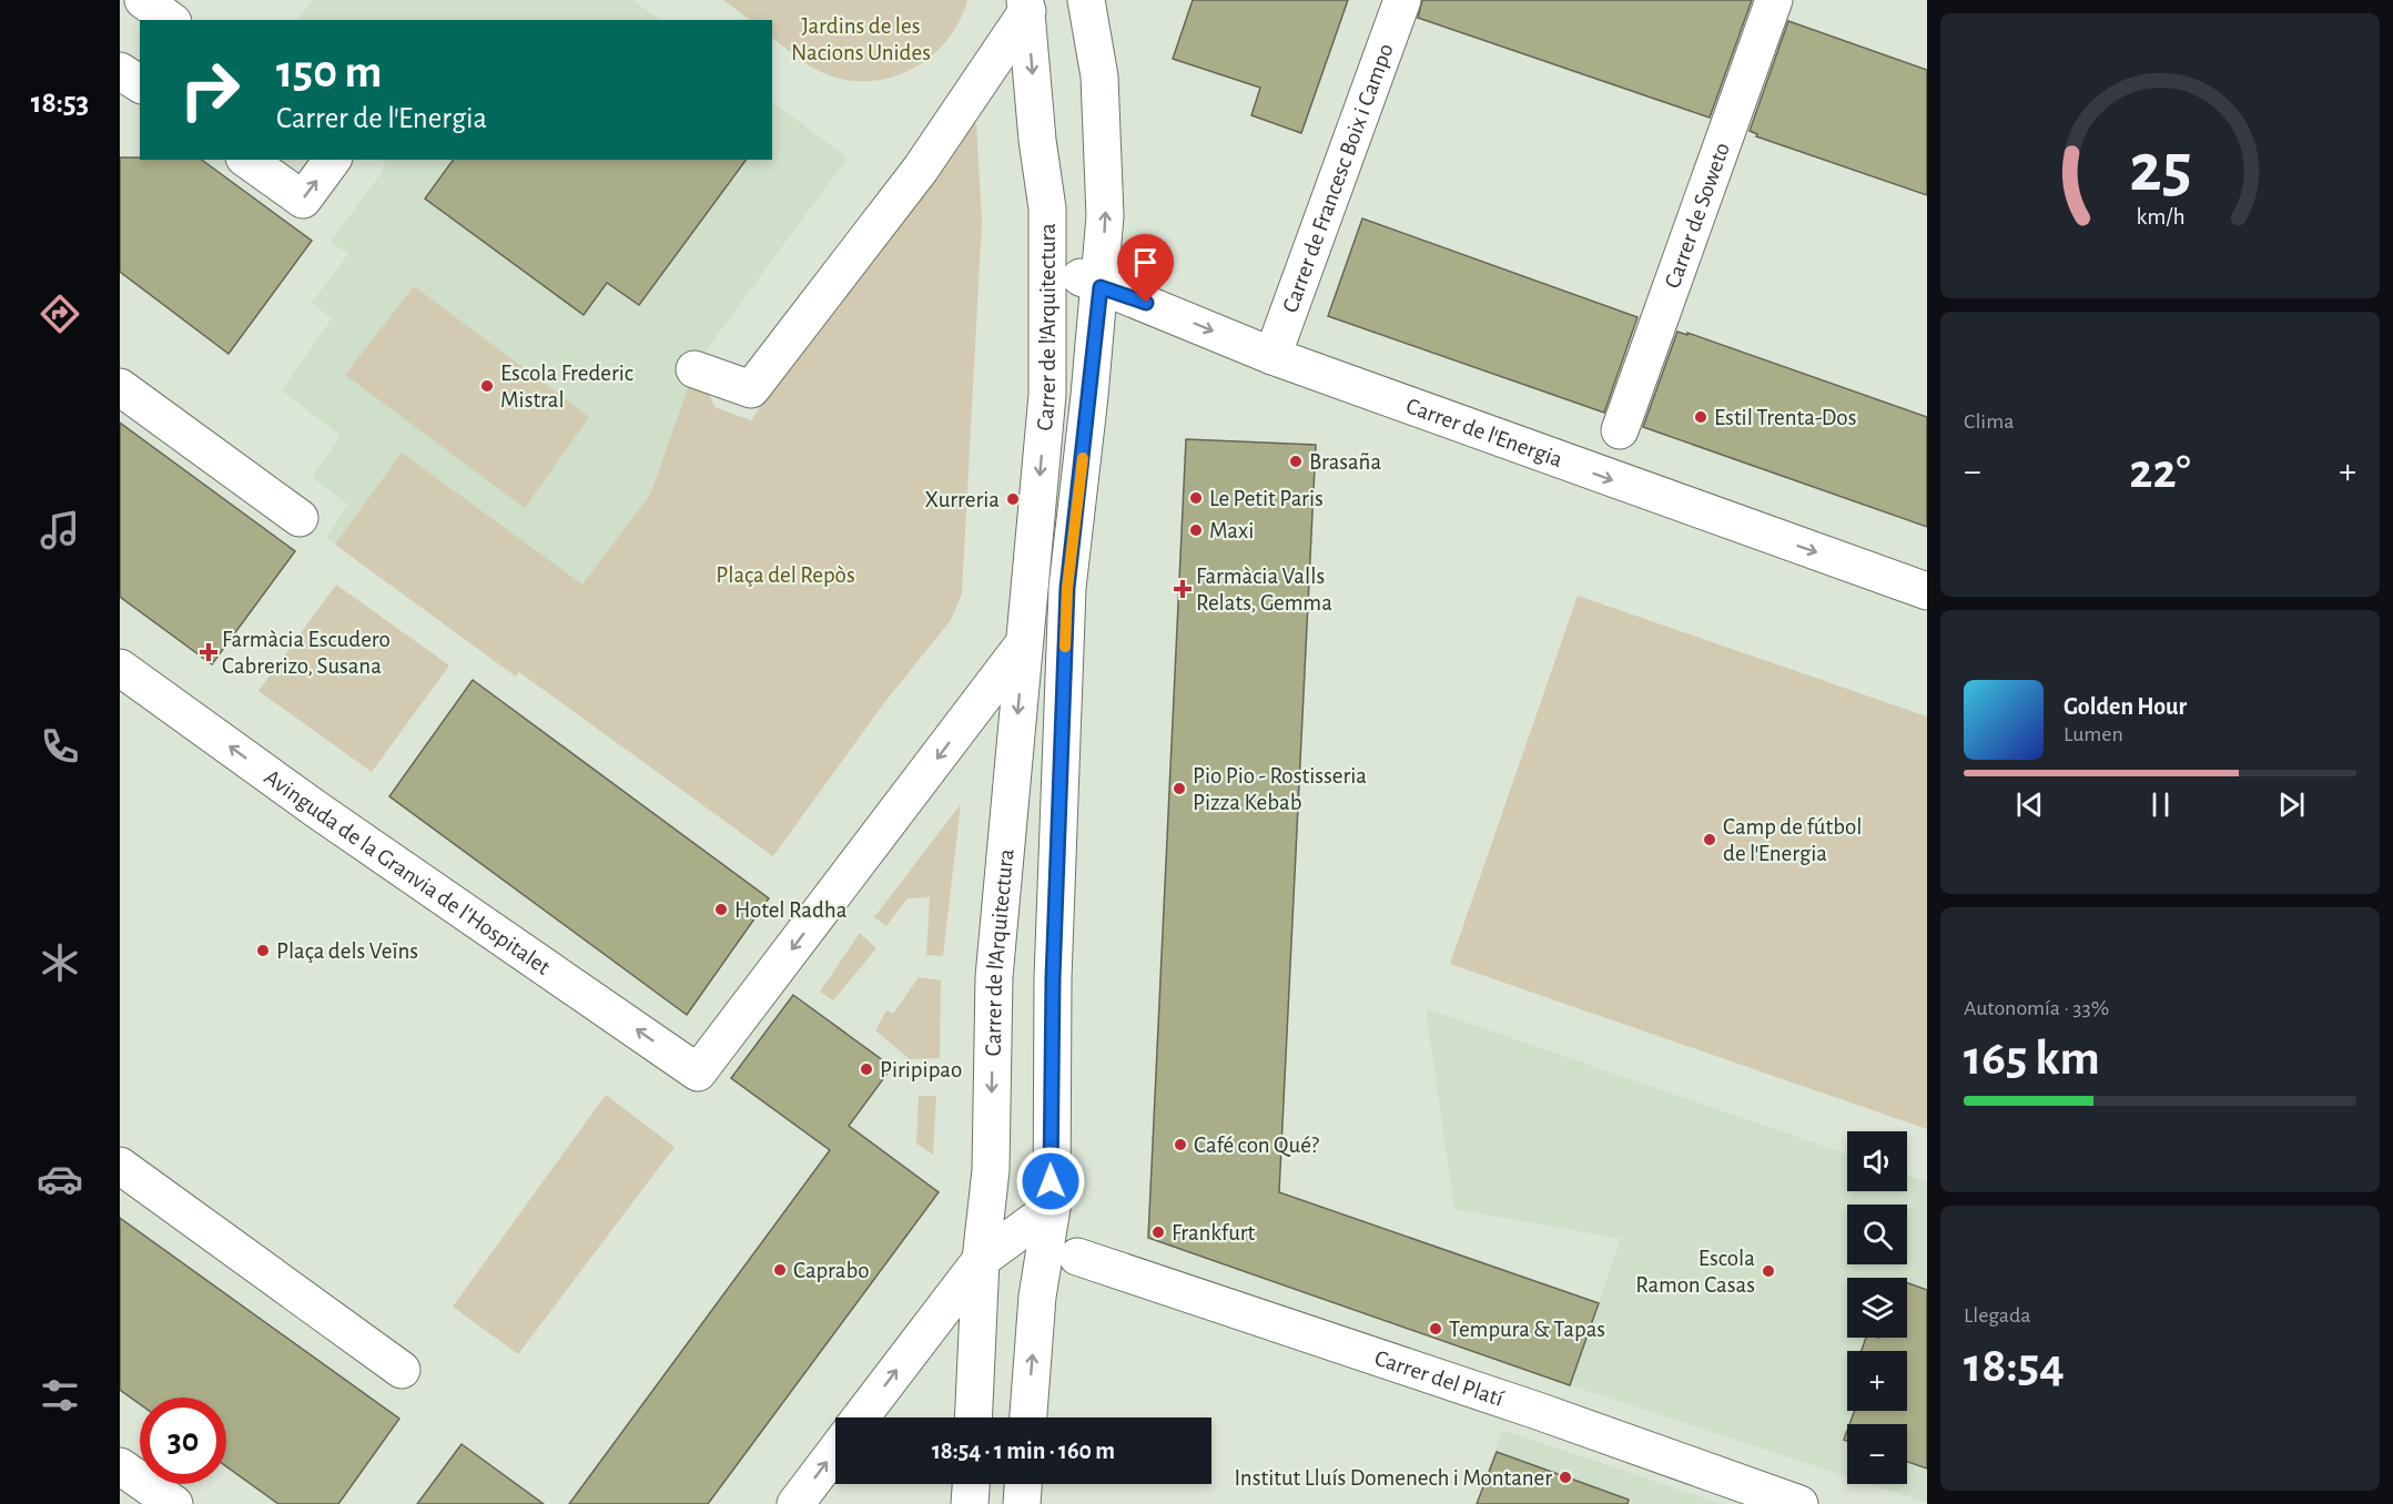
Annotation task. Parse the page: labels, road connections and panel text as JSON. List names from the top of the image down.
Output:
{
  "streets": {
    "street": [
      "Carrer de Francesc Boix i Campo",
      "Carrer de Soweto",
      "Carrer de l'Arquitectura",
      "Carrer de l'Energia",
      "Avinguda de la Granvia de l'Hospitalet",
      "Carrer del Platí"
    ]
  },
  "crossings": [
    ["Carrer de Francesc Boix i Campo", "Carrer de l'Energia"],
    ["Carrer de l'Arquitectura", "Carrer de l'Energia"],
    ["Carrer de l'Arquitectura", "Avinguda de la Granvia de l'Hospitalet"]
  ],
  "one_way": ["Carrer de l'Energia"],
  "parks": ["Jardins de les Nacions Unides", "Plaça del Repòs"],
  "places": {
    "other": [
      "Escola Frederic Mistral",
      "Estil Trenta-Dos",
      "Brasaña",
      "Le Petit Paris",
      "Xurreria",
      "Maxi",
      "Pio Pio - Rostisseria Pizza Kebab",
      "Camp de fútbol de l'Energia",
      "Hotel Radha",
      "Plaça dels Veïns",
      "Piripipao",
      "Café con Qué?",
      "Frankfurt",
      "Caprabo",
      "Escola Ramon Casas",
      "Tempura & Tapas",
      "Institut Lluís Domenech i Montaner"
    ],
    "health": ["Farmàcia Valls Relats, Gemma", "Farmàcia Escudero Cabrerizo, Susana"]
  },
  "page": {
    "tabs": "18:53",
    "turn": ["150 m", "Carrer de l'Energia"],
    "tile": [
      "Clima",
      ["Autonomía · 33%", "165 km"],
      ["Llegada", "18:54"]
    ],
    "heat": ["−", "22°", "+"],
    "song": ["Golden Hour", "Lumen"],
    "map_buttons": ["+", "−"],
    "limit": "30",
    "trip": "18:54 · 1 min · 160 m",
    "gauge": ["25", "km/h"]
  }
}
